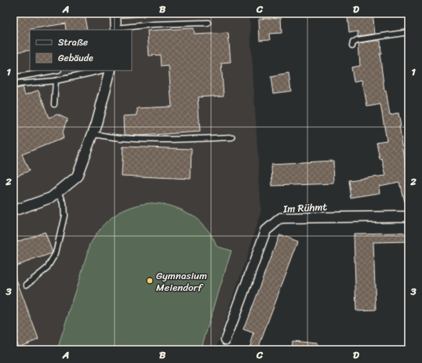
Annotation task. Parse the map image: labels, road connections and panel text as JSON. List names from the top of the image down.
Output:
{
  "streets": {
    "street": ["Im Rühmt"]
  },
  "places": ["Gymnasium Meiendorf"],
  "legend": ["Straße", "Gebäude"],
  "grid": {
    "columns": [
      "A",
      "B",
      "C",
      "D"
    ],
    "rows": ["1", "2", "3"]
  }
}
